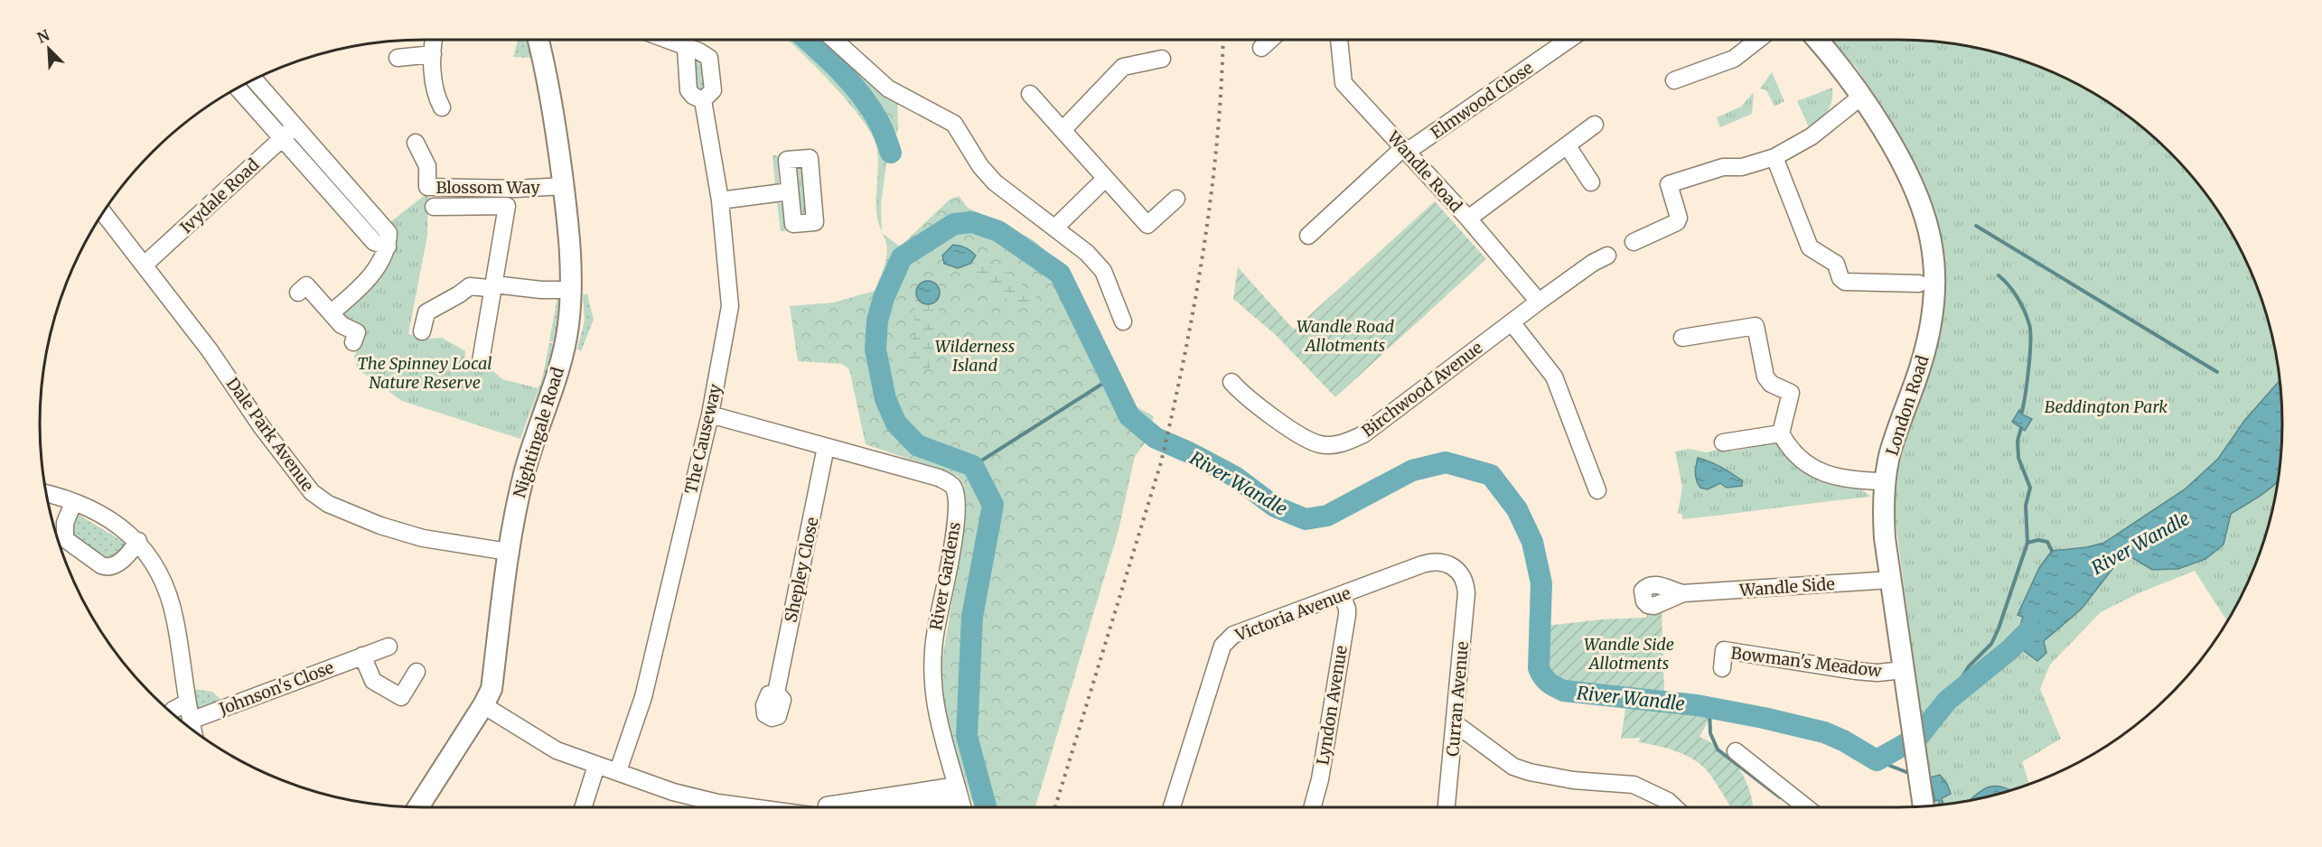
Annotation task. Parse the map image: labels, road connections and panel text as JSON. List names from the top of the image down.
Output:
{
  "streets": {
    "main road": ["London Road", "Nightingale Road"],
    "street": [
      "Elmwood Close",
      "Wandle Road",
      "Blossom Way",
      "Ivydale Road",
      "Birchwood Avenue",
      "Dale Park Avenue",
      "The Causeway",
      "Shepley Close",
      "River Gardens",
      "Wandle Side",
      "Victoria Avenue",
      "Bowman's Meadow",
      "Johnson's Close",
      "Curran Avenue",
      "Lyndon Avenue"
    ]
  },
  "crossings": [
    ["Elmwood Close", "Wandle Road"],
    ["Wandle Road", "Birchwood Avenue"],
    ["Blossom Way", "Nightingale Road"],
    ["Ivydale Road", "Dale Park Avenue"],
    ["London Road", "Wandle Side"],
    ["London Road", "Bowman's Meadow"],
    ["Nightingale Road", "Dale Park Avenue"],
    ["The Causeway", "River Gardens"],
    ["Shepley Close", "River Gardens"],
    ["Victoria Avenue", "Curran Avenue"],
    ["Victoria Avenue", "Lyndon Avenue"]
  ],
  "water": ["River Wandle"],
  "parks": [
    "Wandle Road Allotments",
    "Wilderness Island",
    "The Spinney Local Nature Reserve",
    "Beddington Park",
    "Wandle Side Allotments"
  ],
  "north": "top left"
}
